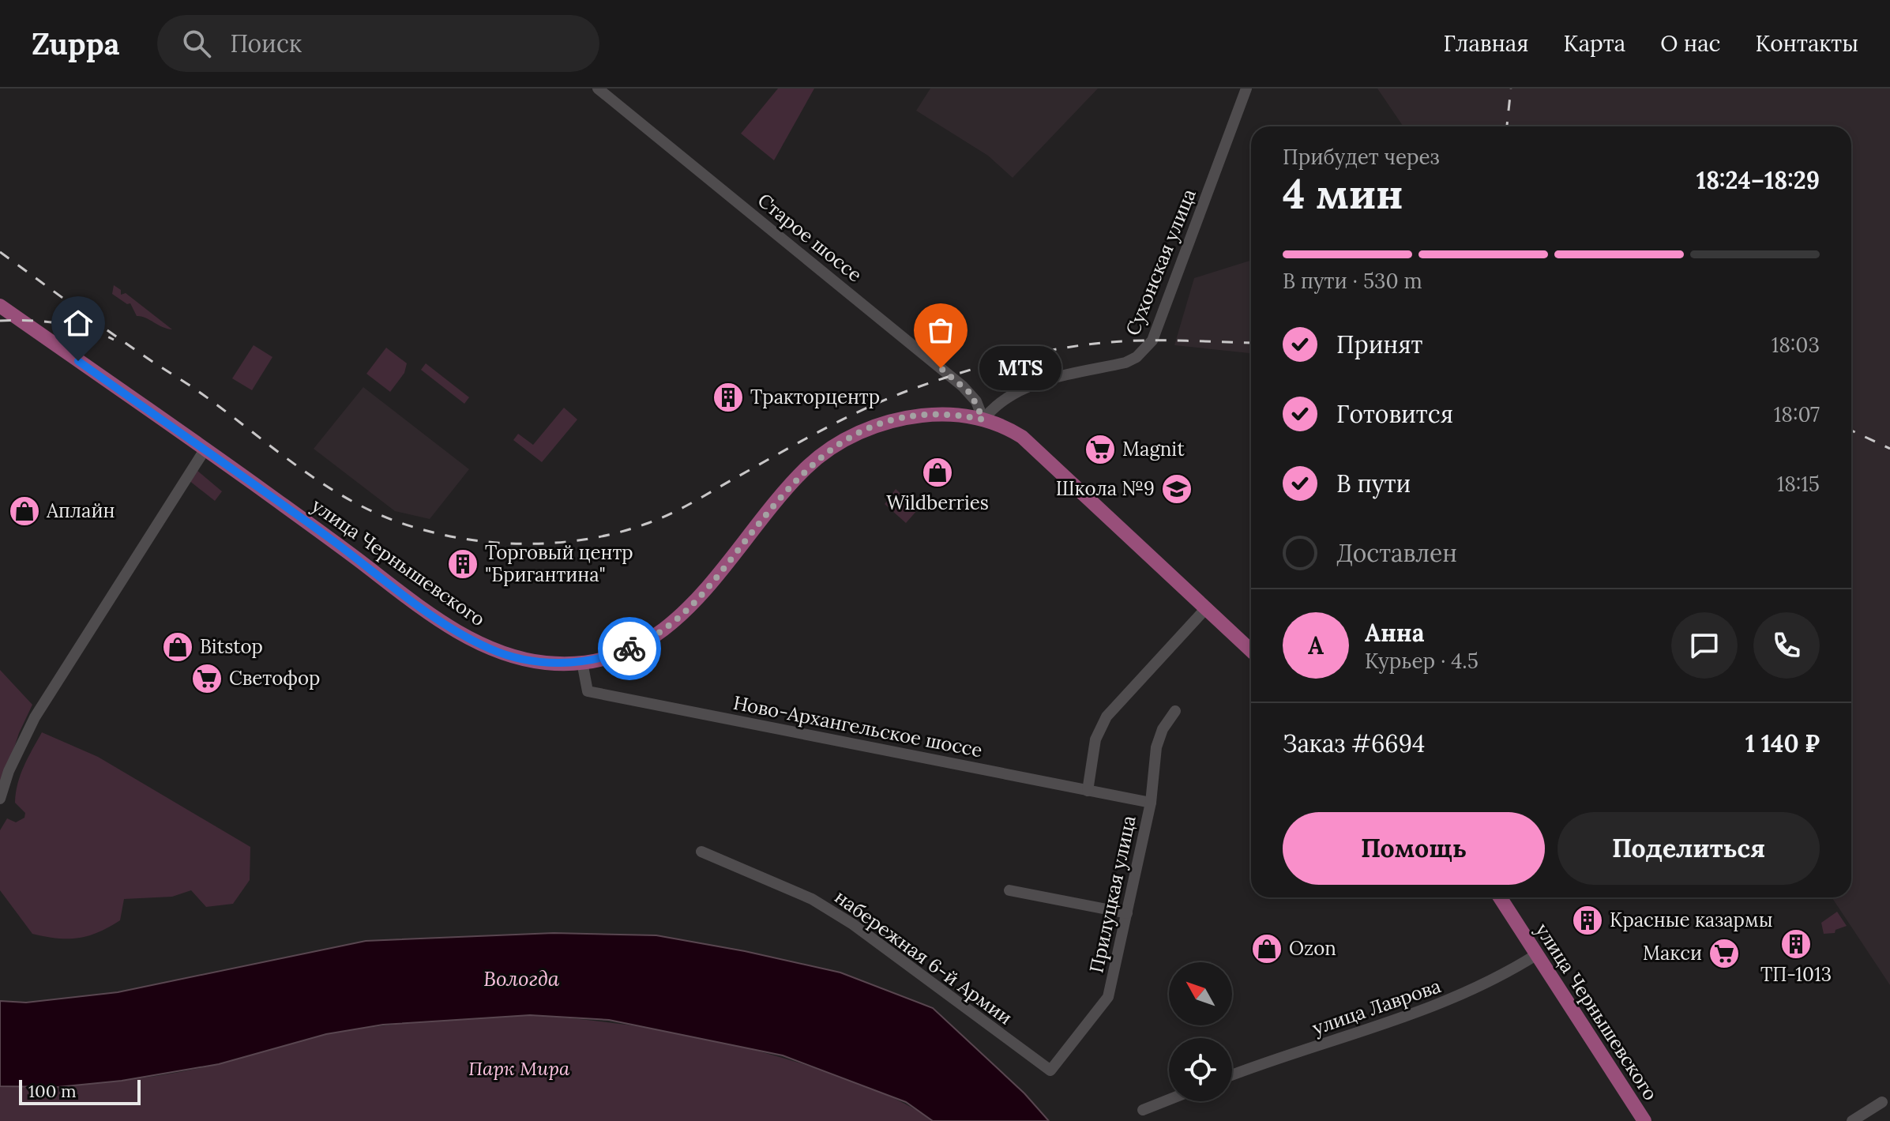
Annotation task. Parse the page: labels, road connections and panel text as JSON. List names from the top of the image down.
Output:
{
  "streets": {
    "main road": ["улица Чернышевского"],
    "street": [
      "Старое шоссе",
      "Сухонская улица",
      "Ново-Архангельское шоссе",
      "Прилуцкая улица",
      "набережная 6-й Армии",
      "улица Лаврова"
    ]
  },
  "crossings": [
    ["Старое шоссе", "Сухонская улица"],
    ["Старое шоссе", "улица Чернышевского"],
    ["Сухонская улица", "улица Чернышевского"],
    ["улица Чернышевского", "Ново-Архангельское шоссе"],
    ["улица Чернышевского", "улица Лаврова"],
    ["Ново-Архангельское шоссе", "Прилуцкая улица"],
    ["Прилуцкая улица", "набережная 6-й Армии"]
  ],
  "water": ["Вологда"],
  "parks": ["Парк Мира"],
  "places": {
    "other": ["MTS"],
    "building": [
      "Тракторцентр",
      "Торговый центр \"Бригантина\"",
      "Красные казармы",
      "ТП-1013"
    ],
    "supermarket": ["Magnit", "Светофор", "Макси"],
    "shop": [
      "Wildberries",
      "Аплайн",
      "Bitstop",
      "Ozon"
    ],
    "school or university": ["Школа №9"]
  },
  "scale_bar": "100 m",
  "north": "top left",
  "page": {
    "header": "Zuppa",
    "search": "Поиск",
    "nav": [
      "Главная",
      "Карта",
      "О нас",
      "Контакты"
    ],
    "heading": ["4 мин", "Прибудет через", "18:24–18:29"],
    "panel": [
      "Анна",
      "Курьер · 4.5",
      "Заказ #6694",
      "1 140 ₽"
    ],
    "bar": "В пути · 530 m",
    "list": [
      ["Принят", "18:03"],
      ["Готовится", "18:07"],
      ["В пути", "18:15"],
      "Доставлен"
    ],
    "bubble": "MTS",
    "round": "А",
    "buttons": ["Помощь", "Поделиться"],
    "scale": "100 m"
  }
}
